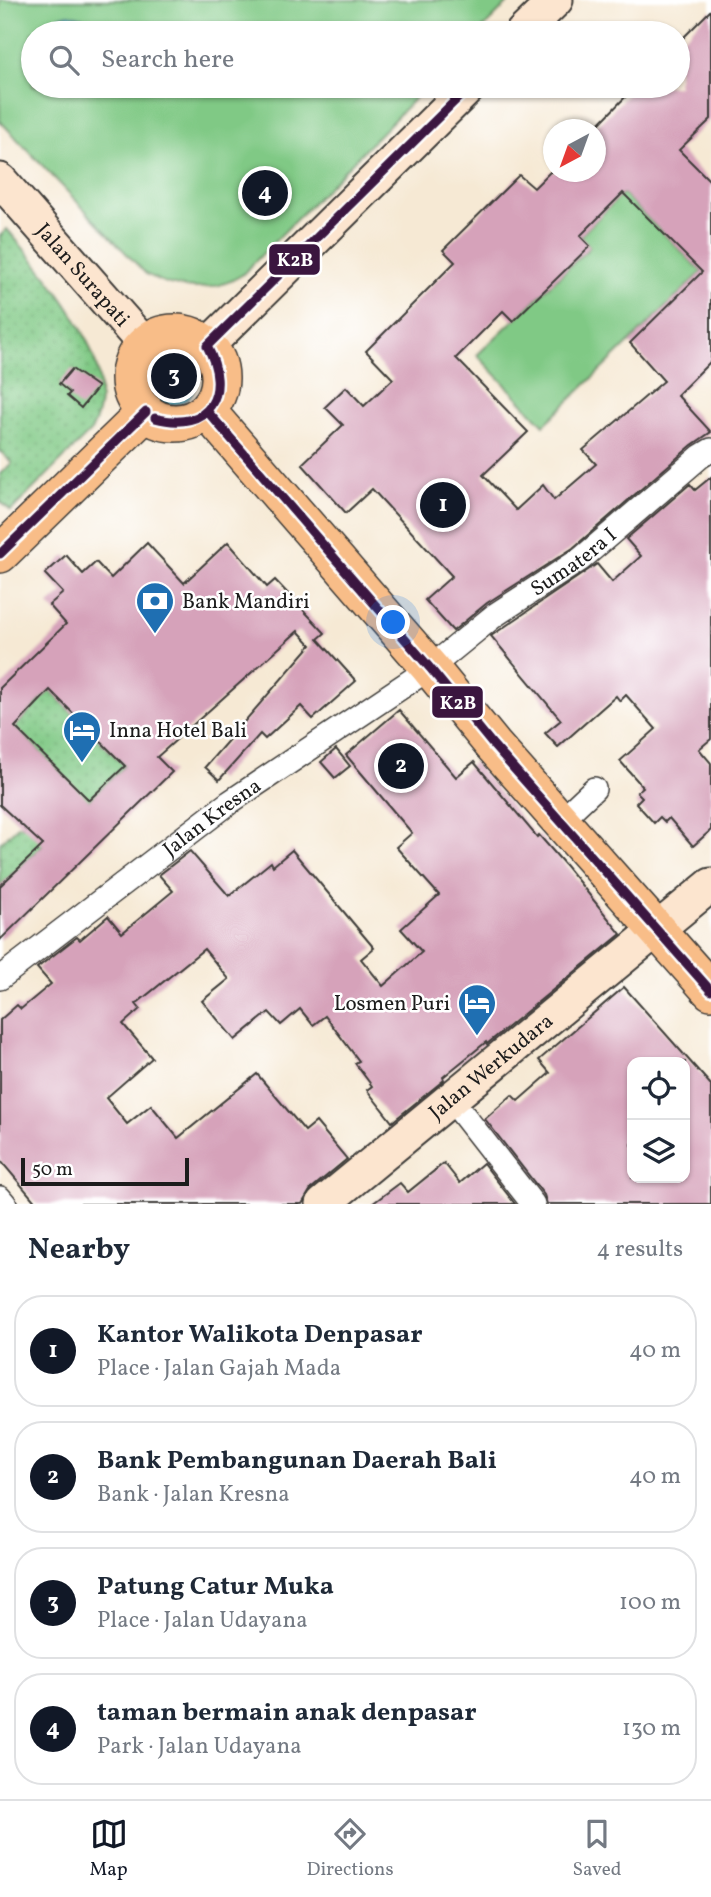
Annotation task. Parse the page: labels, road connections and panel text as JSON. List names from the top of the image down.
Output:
{
  "streets": {
    "main road": ["Jalan Surapati", "Jalan Werkudara"],
    "street": ["Sumatera I", "Jalan Kresna"]
  },
  "crossings": [
    ["Sumatera I", "Jalan Kresna"]
  ],
  "places": {
    "bank": ["Bank Mandiri"],
    "hotel": ["Inna Hotel Bali", "Losmen Puri"]
  },
  "lines": ["transit line K2B"],
  "scale_bar": "50 m",
  "north": "bottom left",
  "page": {
    "search": "Search here",
    "pins": [
      "4",
      "3",
      "1",
      "2"
    ],
    "scale": "50 m",
    "heading": ["Nearby", "4 results"],
    "list": [
      {
        "mark": "1",
        "name": "Kantor Walikota Denpasar",
        "note": "Place · Jalan Gajah Mada",
        "value": "40 m"
      },
      {
        "mark": "2",
        "name": "Bank Pembangunan Daerah Bali",
        "note": "Bank · Jalan Kresna",
        "value": "40 m"
      },
      {
        "mark": "3",
        "name": "Patung Catur Muka",
        "note": "Place · Jalan Udayana",
        "value": "100 m"
      },
      {
        "mark": "4",
        "name": "taman bermain anak denpasar",
        "note": "Park · Jalan Udayana",
        "value": "130 m"
      }
    ],
    "nav": ["Map", "Directions", "Saved"]
  }
}
